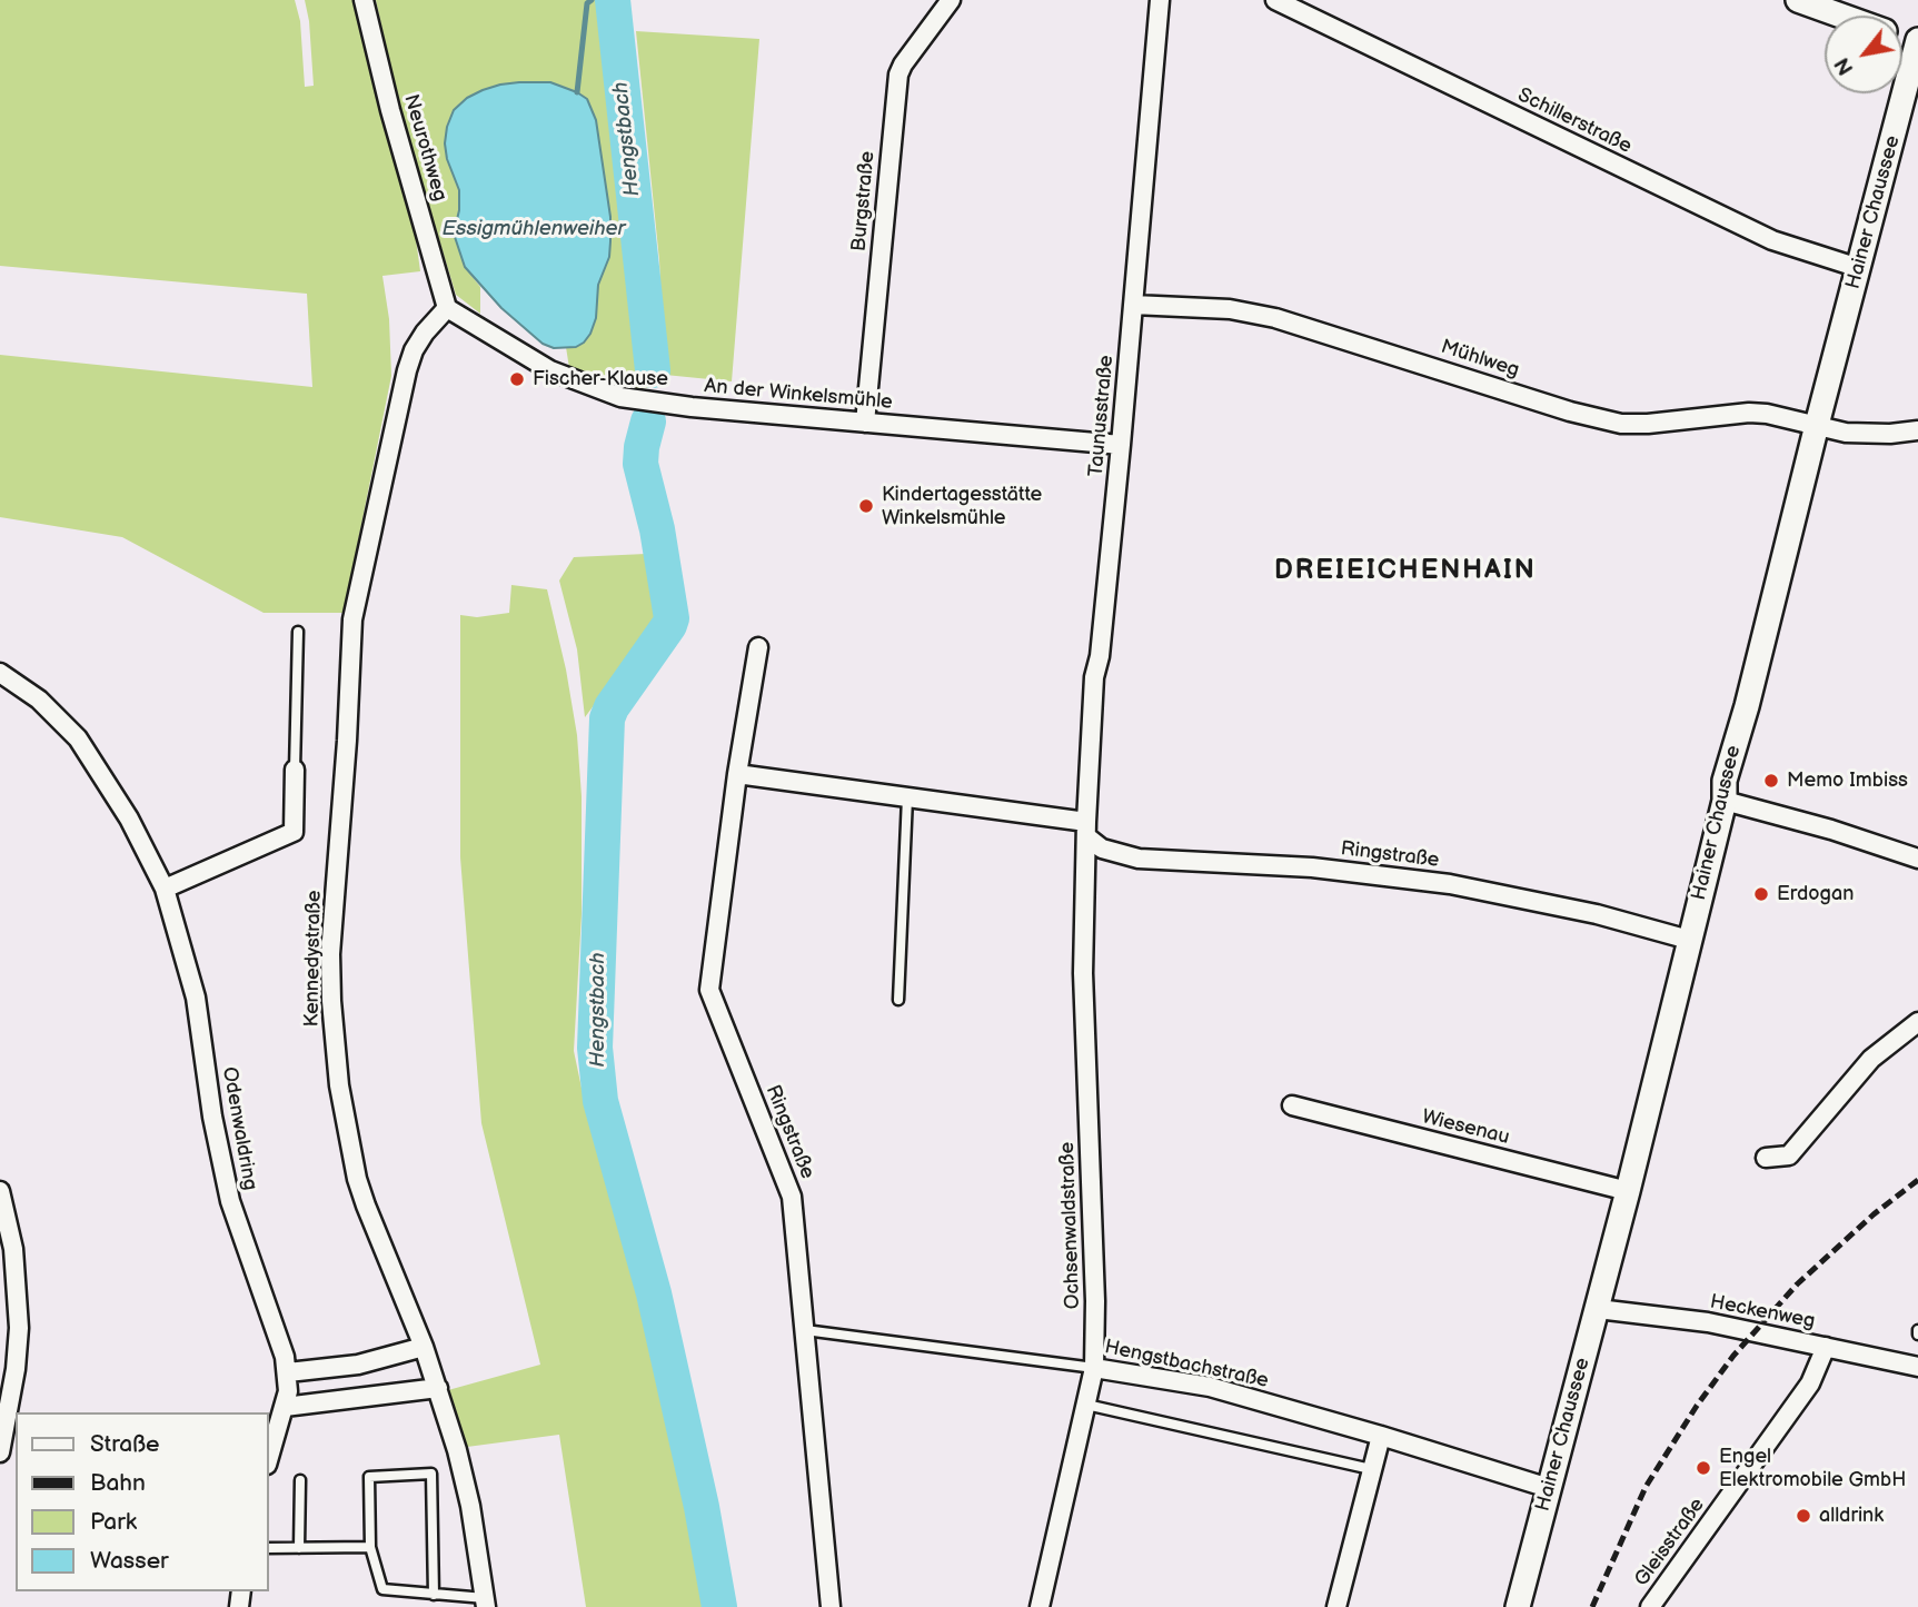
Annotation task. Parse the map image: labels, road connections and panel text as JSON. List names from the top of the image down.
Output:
{
  "streets": {
    "street": [
      "Schillerstraße",
      "Neurothweg",
      "Burgstraße",
      "Hainer Chaussee",
      "Mühlweg",
      "An der Winkelsmühle",
      "Taunusstraße",
      "Ringstraße",
      "Kennedystraße",
      "Wiesenau",
      "Odenwaldring",
      "Ochsenwaldstraße",
      "Heckenweg",
      "Hengstbachstraße",
      "Gleisstraße"
    ]
  },
  "crossings": [
    ["Schillerstraße", "Hainer Chaussee"],
    ["Neurothweg", "An der Winkelsmühle"],
    ["Neurothweg", "Kennedystraße"],
    ["Burgstraße", "An der Winkelsmühle"],
    ["Hainer Chaussee", "Mühlweg"],
    ["Hainer Chaussee", "Ringstraße"],
    ["Hainer Chaussee", "Wiesenau"],
    ["Hainer Chaussee", "Heckenweg"],
    ["Hainer Chaussee", "Hengstbachstraße"],
    ["Mühlweg", "Taunusstraße"],
    ["An der Winkelsmühle", "Taunusstraße"],
    ["An der Winkelsmühle", "Kennedystraße"],
    ["Taunusstraße", "Ringstraße"],
    ["Taunusstraße", "Ochsenwaldstraße"],
    ["Ringstraße", "Ochsenwaldstraße"],
    ["Ringstraße", "Hengstbachstraße"],
    ["Ochsenwaldstraße", "Hengstbachstraße"],
    ["Heckenweg", "Gleisstraße"]
  ],
  "districts": ["DREIEICHENHAIN"],
  "water": ["Hengstbach", "Essigmühlenweiher"],
  "places": [
    "Fischer-Klause",
    "Kindertagesstätte Winkelsmühle",
    "Memo Imbiss",
    "Erdogan",
    "Engel Elektromobile GmbH",
    "alldrink"
  ],
  "legend": [
    "Straße",
    "Bahn",
    "Park",
    "Wasser"
  ],
  "north": "bottom left"
}
